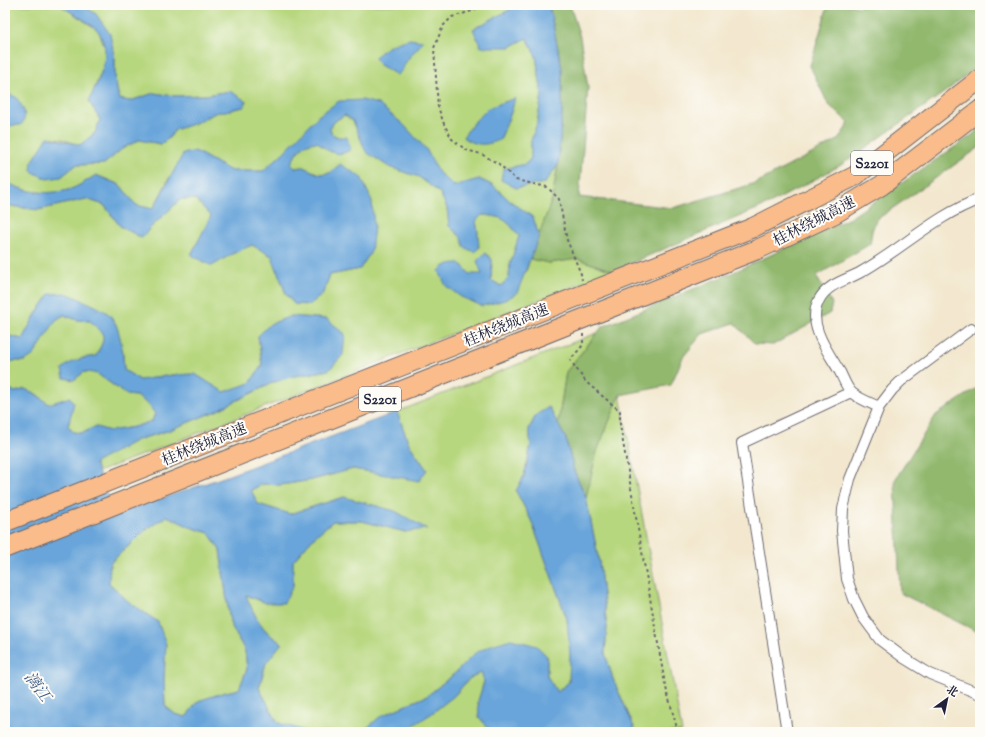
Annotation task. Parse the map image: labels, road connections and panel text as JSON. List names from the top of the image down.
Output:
{
  "streets": {
    "highway": ["S2201", "桂林绕城高速"]
  },
  "water": ["漓江"],
  "north": "top right"
}
